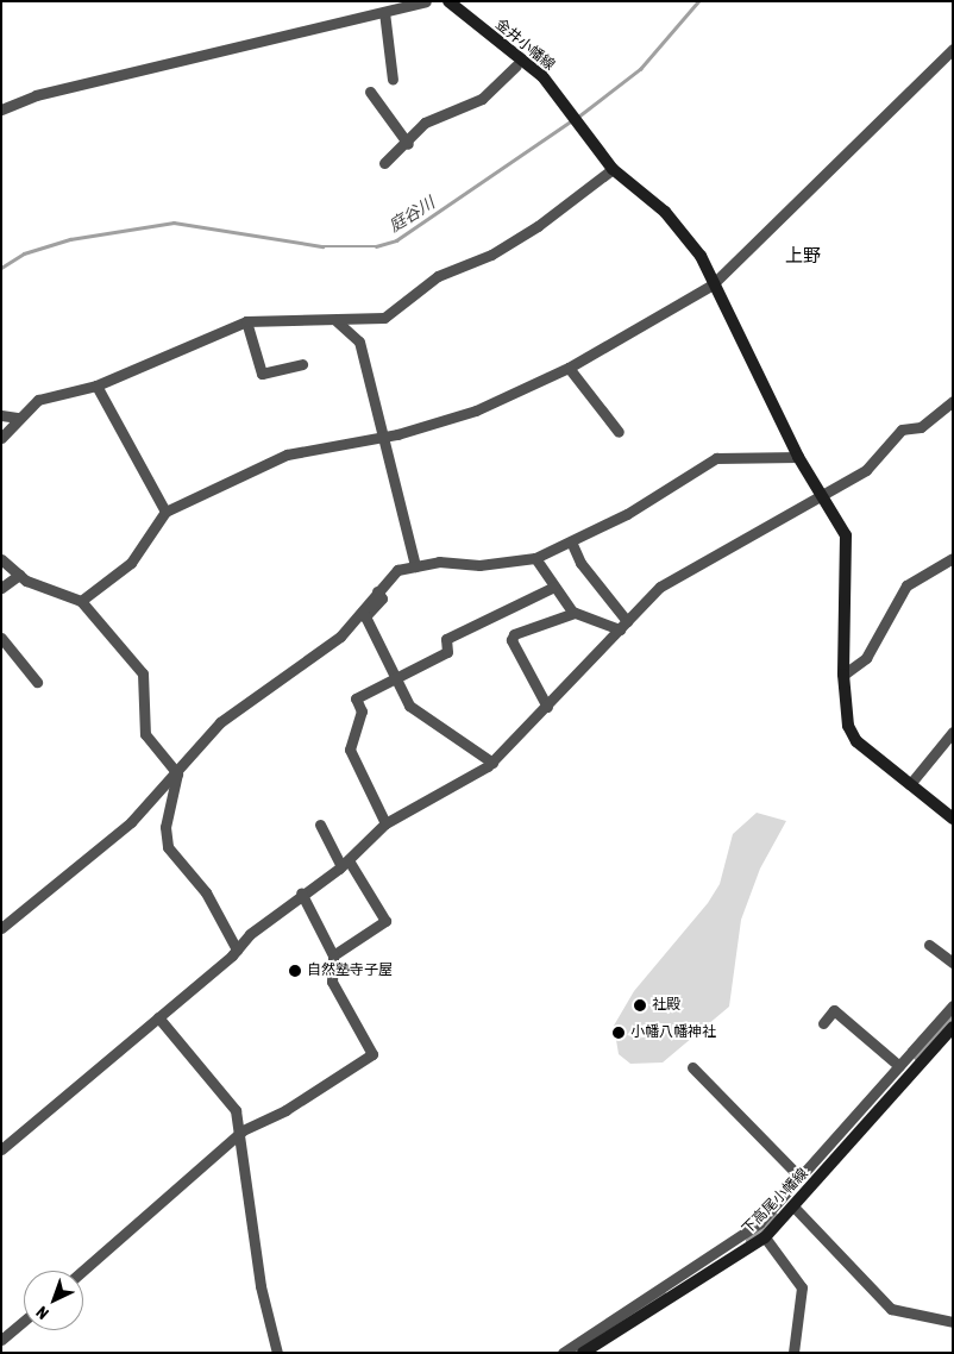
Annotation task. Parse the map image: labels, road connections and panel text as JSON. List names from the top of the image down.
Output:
{
  "streets": {
    "main road": ["金井小幡線", "下高尾小幡線"]
  },
  "districts": ["上野"],
  "water": ["庭谷川"],
  "places": ["自然塾寺子屋", "社殿", "小幡八幡神社"],
  "north": "bottom left"
}
